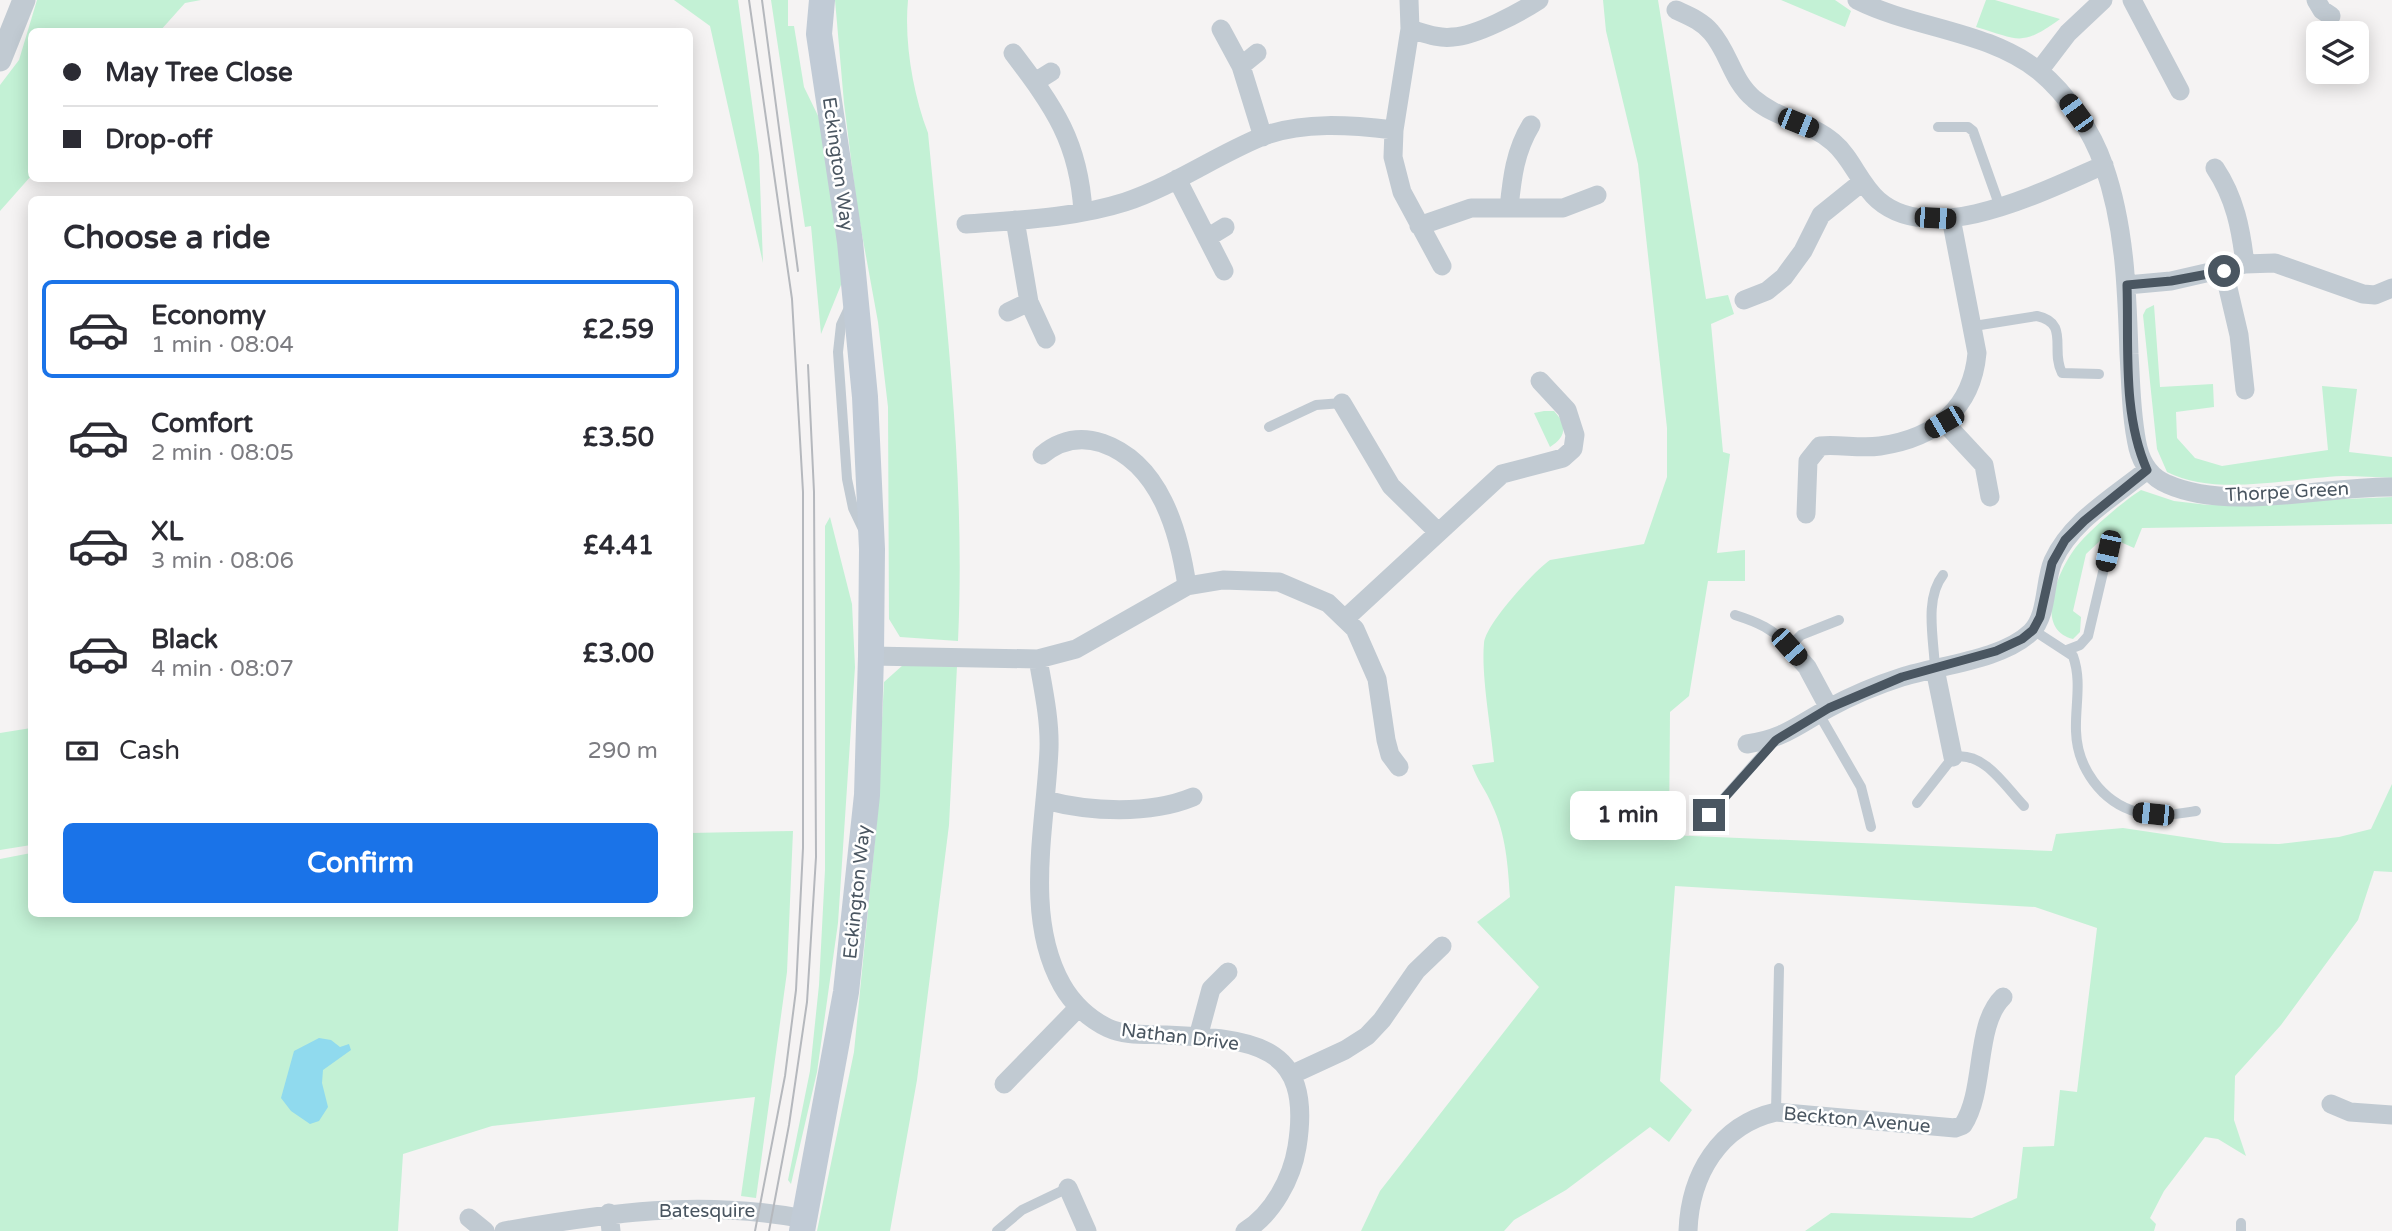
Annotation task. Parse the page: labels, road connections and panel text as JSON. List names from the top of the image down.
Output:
{
  "streets": {
    "main road": ["Eckington Way"],
    "street": [
      "Thorpe Green",
      "Nathan Drive",
      "Beckton Avenue",
      "Batesquire"
    ]
  },
  "crossings": [
    ["Eckington Way", "Batesquire"]
  ],
  "page": {
    "banner": ["May Tree Close", "Drop-off"],
    "heading": "Choose a ride",
    "list": [
      {
        "name": "Economy",
        "note": "1 min · 08:04",
        "value": "£2.59"
      },
      {
        "name": "Comfort",
        "note": "2 min · 08:05",
        "value": "£3.50"
      },
      {
        "name": "XL",
        "note": "3 min · 08:06",
        "value": "£4.41"
      },
      {
        "name": "Black",
        "note": "4 min · 08:07",
        "value": "£3.00"
      }
    ],
    "pay": ["Cash", "290 m"],
    "bubble": "1 min",
    "buttons": "Confirm"
  }
}
